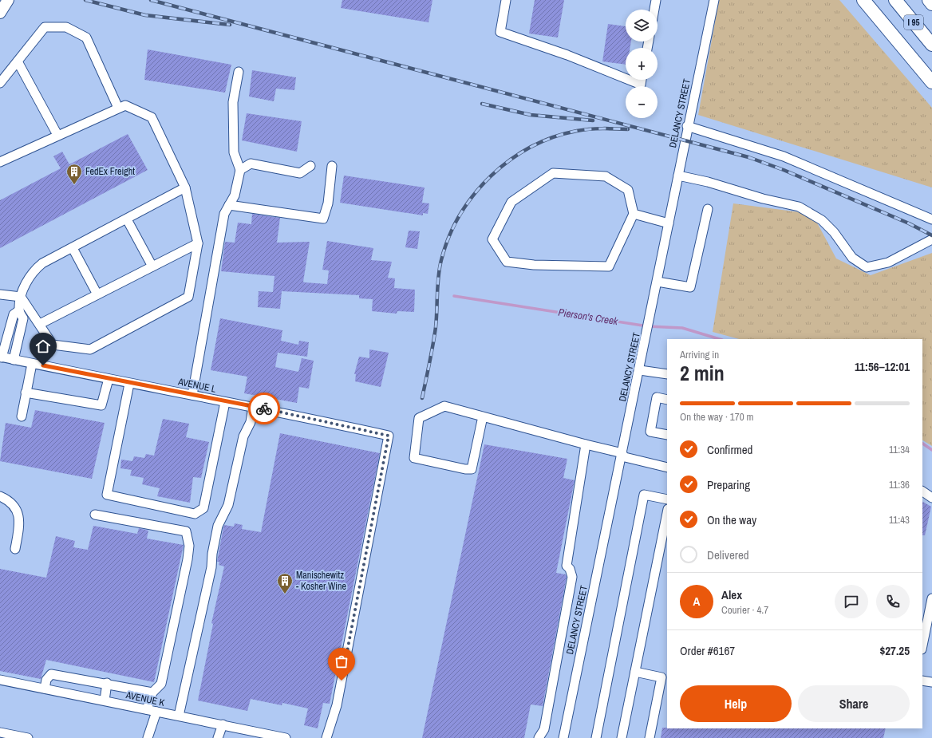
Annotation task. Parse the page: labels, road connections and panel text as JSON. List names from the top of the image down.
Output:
{
  "streets": {
    "highway": ["I 95"],
    "street": ["DELANCY STREET", "AVENUE L", "AVENUE K"]
  },
  "water": ["Pierson's Creek"],
  "places": {
    "building": ["FedEx Freight", "Manischewitz - Kosher Wine"]
  },
  "page": {
    "map_buttons": ["+", "−"],
    "heading": ["2 min", "Arriving in", "11:56–12:01"],
    "panel": [
      "Alex",
      "Courier · 4.7",
      "Order #6167",
      "$27.25"
    ],
    "bar": "On the way · 170 m",
    "list": [
      ["Confirmed", "11:34"],
      ["Preparing", "11:36"],
      ["On the way", "11:43"],
      "Delivered"
    ],
    "round": "A",
    "buttons": ["Help", "Share"]
  }
}
